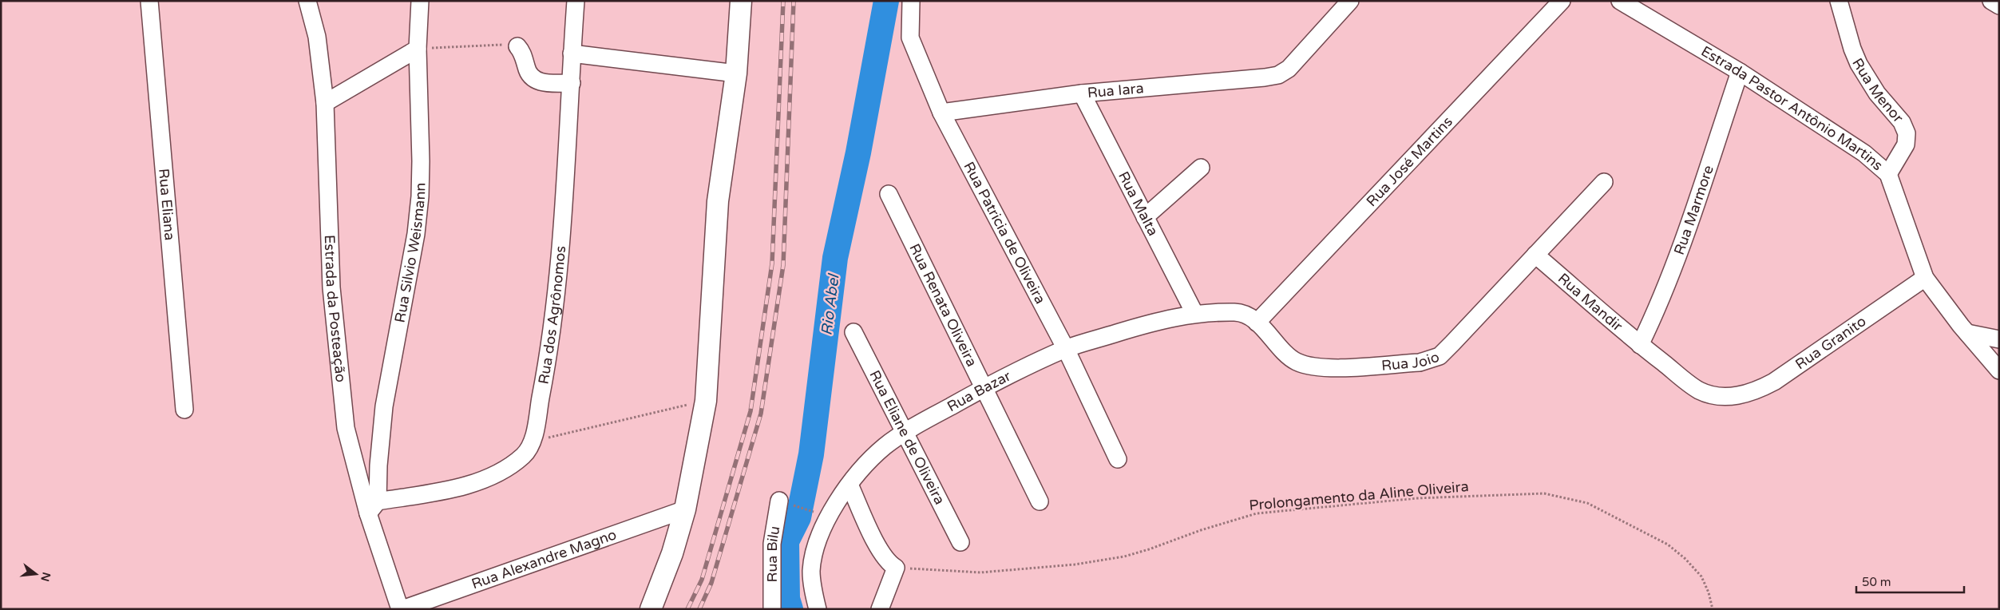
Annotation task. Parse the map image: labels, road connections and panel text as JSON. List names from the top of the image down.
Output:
{
  "streets": {
    "street": [
      "Rua Menor",
      "Rua Iara",
      "Estrada Pastor Antônio Martins",
      "Rua José Martins",
      "Rua Malta",
      "Rua Eliana",
      "Rua Marmore",
      "Rua Patricia de Oliveira",
      "Rua Silvio Weismann",
      "Rua Mandir",
      "Rua Renata Oliveira",
      "Estrada da Posteação",
      "Rua dos Agrônomos",
      "Rua Granito",
      "Rua Joio",
      "Rua Bazar",
      "Rua Eliane de Oliveira",
      "Rua Bilu",
      "Rua Alexandre Magno"
    ],
    "path": ["Prolongamento da Aline Oliveira"]
  },
  "crossings": [
    ["Rua Menor", "Estrada Pastor Antônio Martins"],
    ["Rua Iara", "Rua Malta"],
    ["Rua Iara", "Rua Patricia de Oliveira"],
    ["Estrada Pastor Antônio Martins", "Rua Marmore"],
    ["Estrada Pastor Antônio Martins", "Rua Granito"],
    ["Rua José Martins", "Rua Joio"],
    ["Rua José Martins", "Rua Bazar"],
    ["Rua Malta", "Rua Bazar"],
    ["Rua Marmore", "Rua Mandir"],
    ["Rua Patricia de Oliveira", "Rua Bazar"],
    ["Rua Silvio Weismann", "Estrada da Posteação"],
    ["Rua Silvio Weismann", "Rua dos Agrônomos"],
    ["Rua Mandir", "Rua Granito"],
    ["Rua Mandir", "Rua Joio"],
    ["Rua Renata Oliveira", "Rua Bazar"],
    ["Estrada da Posteação", "Rua dos Agrônomos"],
    ["Estrada da Posteação", "Rua Alexandre Magno"],
    ["Rua Joio", "Rua Bazar"],
    ["Rua Bazar", "Rua Eliane de Oliveira"]
  ],
  "water": ["Rio Abel"],
  "scale_bar": "50 m",
  "north": "right"
}
